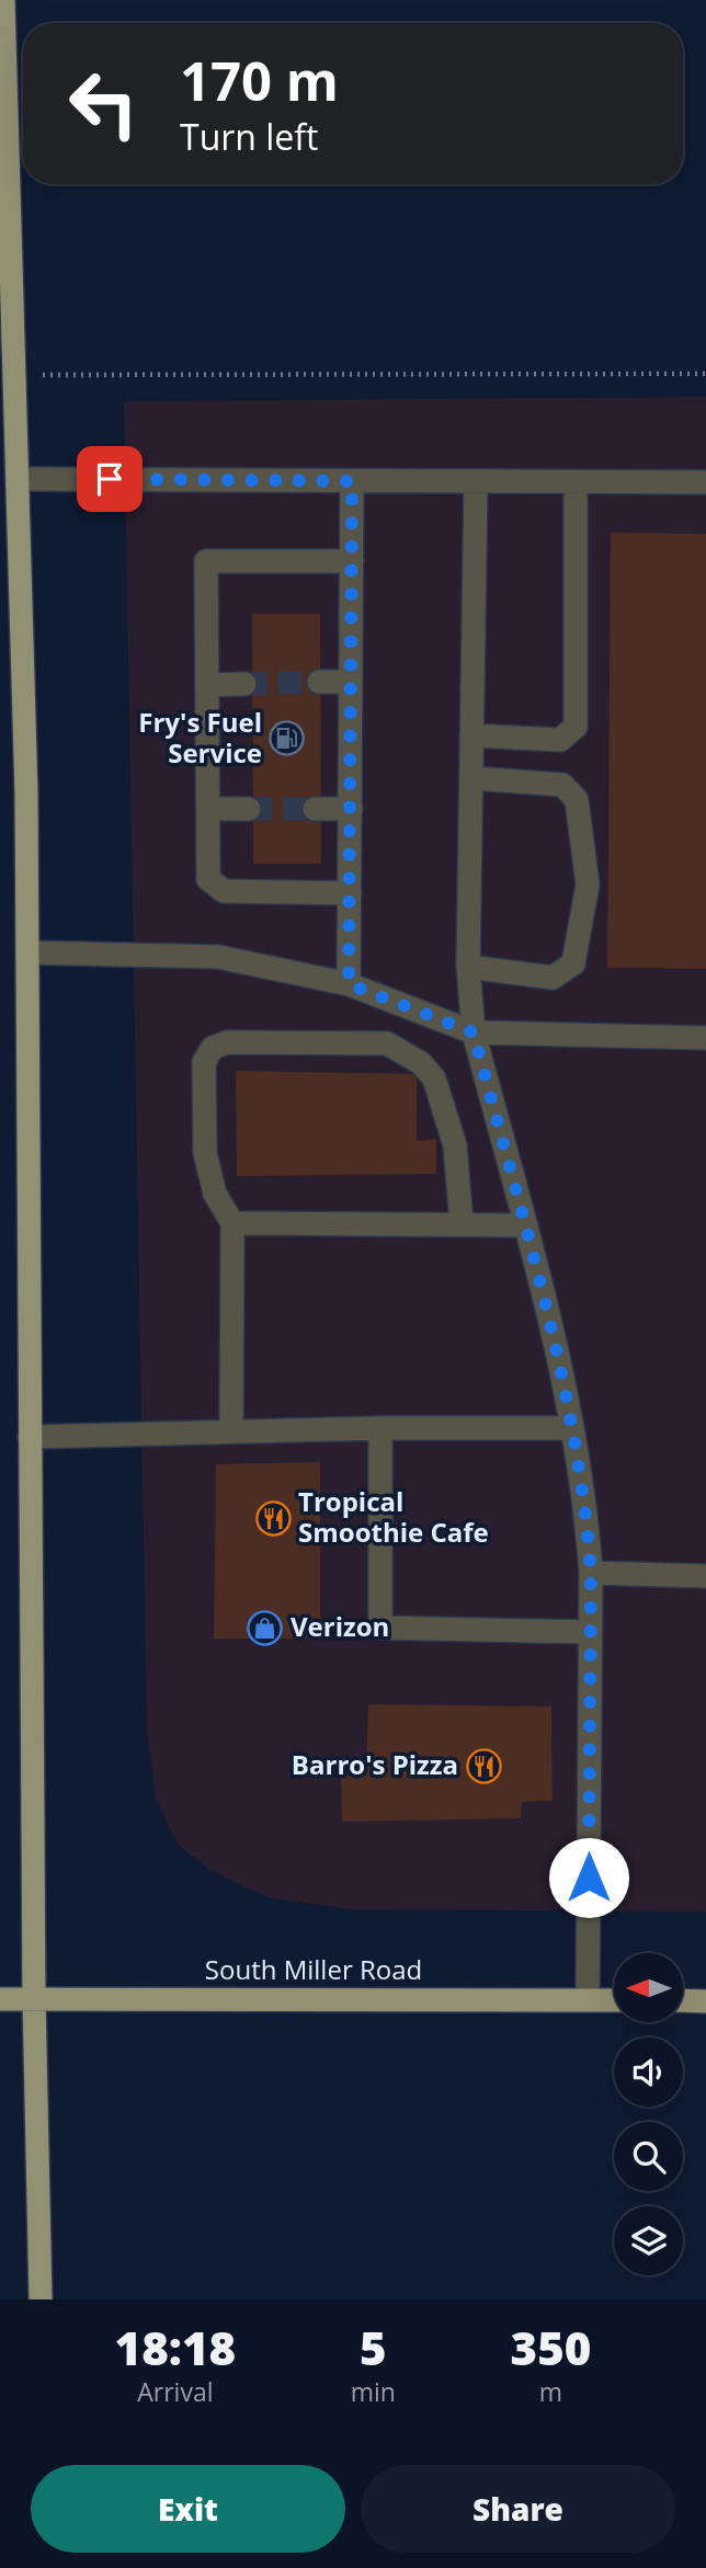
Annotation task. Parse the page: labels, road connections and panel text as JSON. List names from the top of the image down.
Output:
{
  "streets": {
    "main road": ["South Miller Road"]
  },
  "places": {
    "fuel station": ["Fry's Fuel Service"],
    "restaurant": ["Tropical Smoothie Cafe", "Barro's Pizza"],
    "shop": ["Verizon"]
  },
  "north": "left",
  "page": {
    "turn": ["170 m", "Turn left"],
    "eta": [
      "18:18",
      "Arrival",
      "5",
      "min",
      "350",
      "m"
    ],
    "buttons": ["Exit", "Share"]
  }
}
